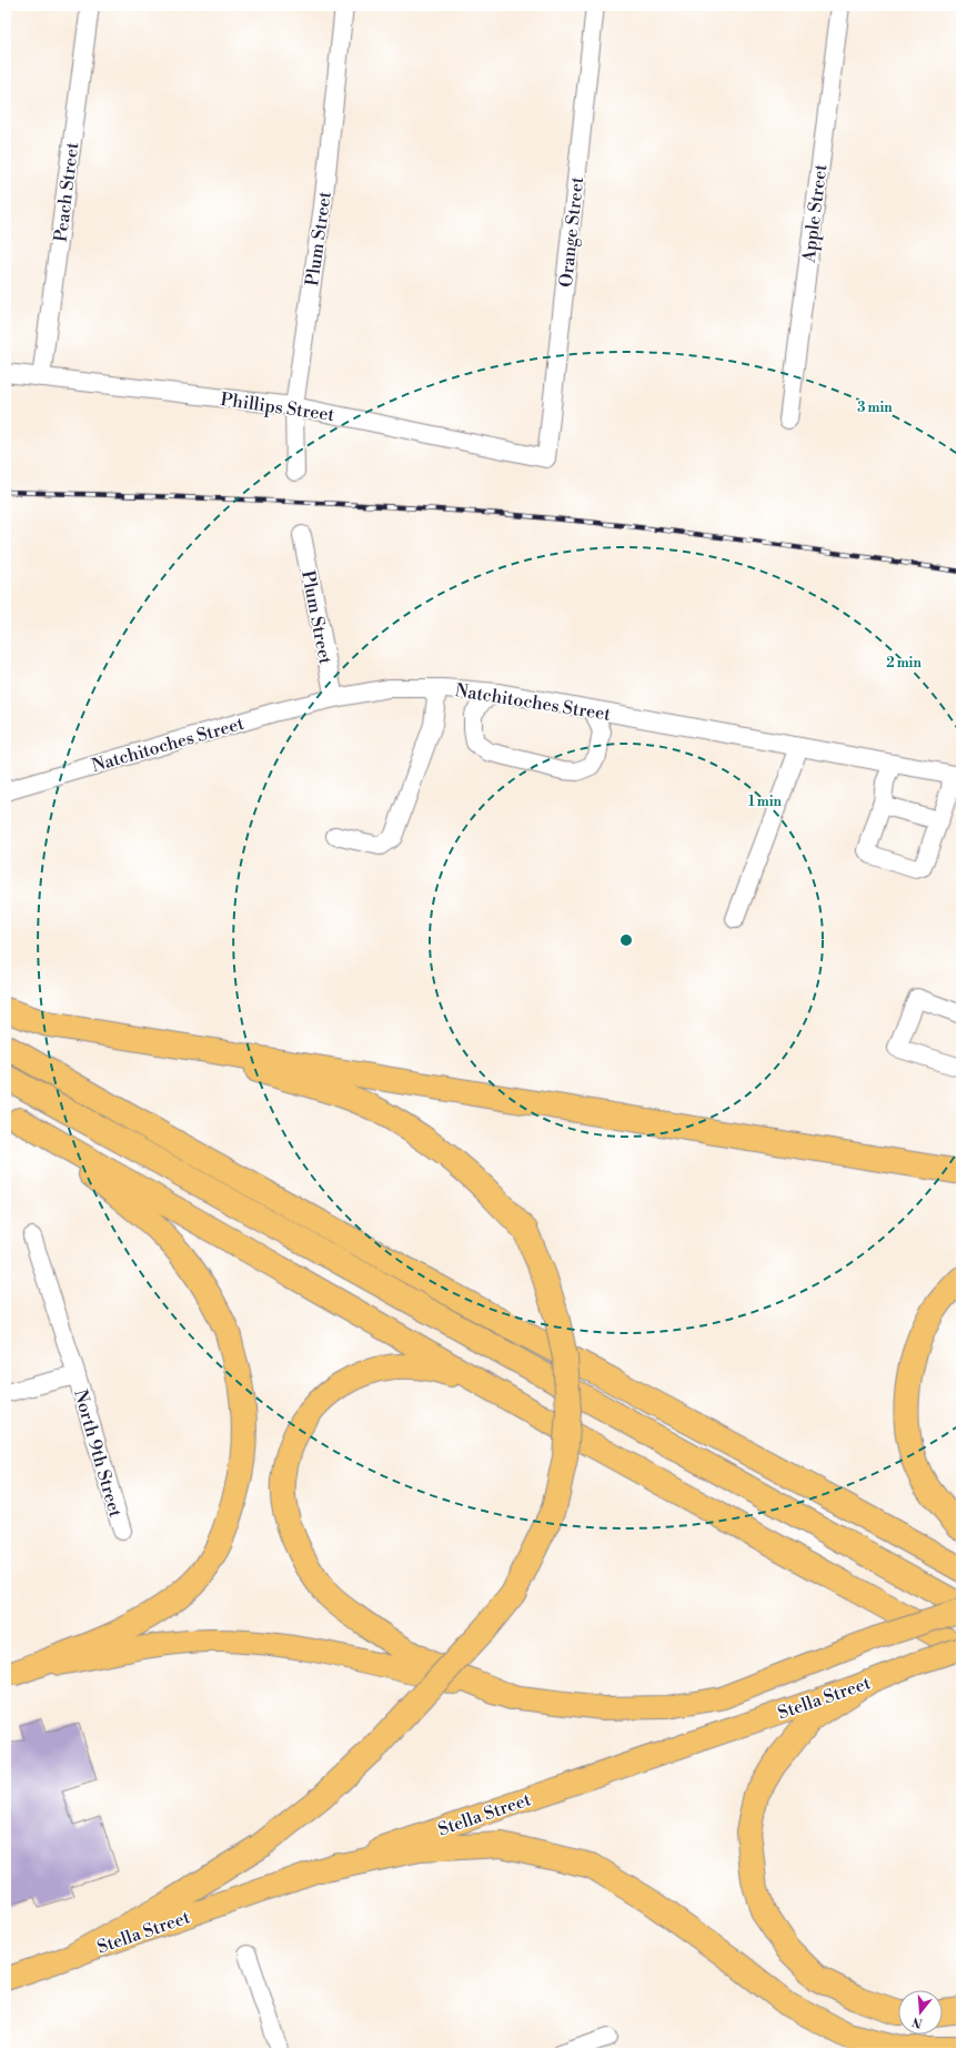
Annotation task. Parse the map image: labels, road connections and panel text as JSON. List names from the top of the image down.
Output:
{
  "streets": {
    "main road": ["Stella Street"],
    "street": [
      "Peach Street",
      "Apple Street",
      "Orange Street",
      "Plum Street",
      "Phillips Street",
      "Natchitoches Street",
      "North 9th Street"
    ]
  },
  "crossings": [
    ["Peach Street", "Phillips Street"],
    ["Orange Street", "Phillips Street"],
    ["Plum Street", "Phillips Street"],
    ["Plum Street", "Natchitoches Street"]
  ],
  "north": "bottom",
  "rings": ["3 min", "2 min", "1 min"]
}
